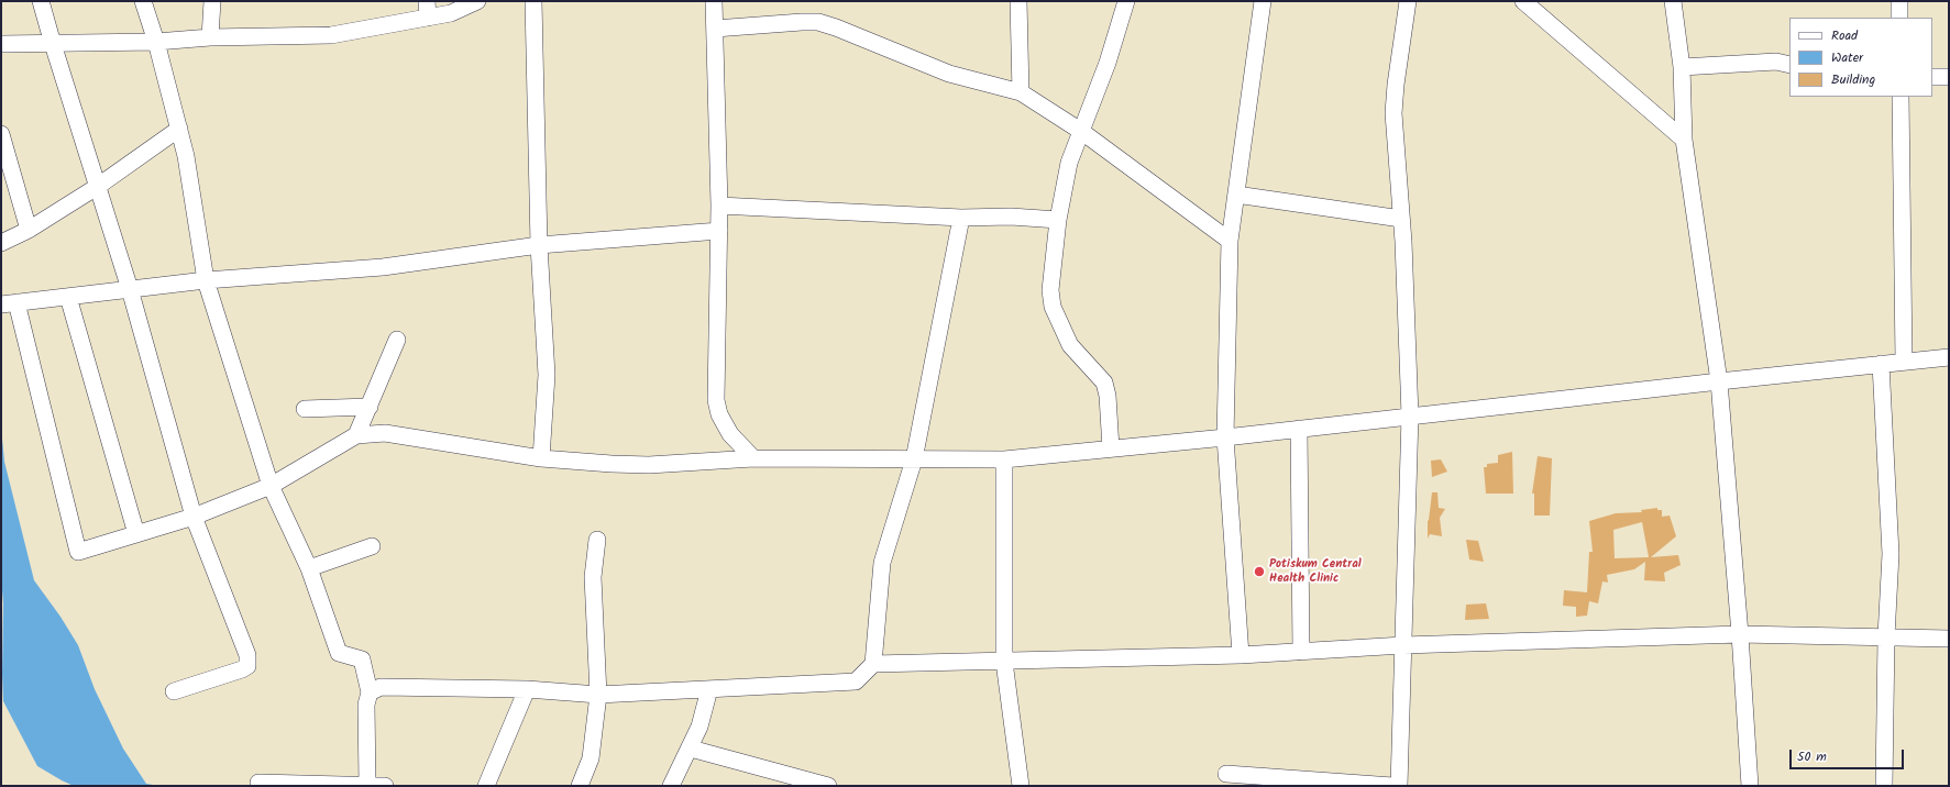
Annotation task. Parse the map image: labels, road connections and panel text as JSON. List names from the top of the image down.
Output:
{
  "places": ["Potiskum Central Health Clinic"],
  "legend": ["Road", "Water", "Building"],
  "scale_bar": "50 m"
}
